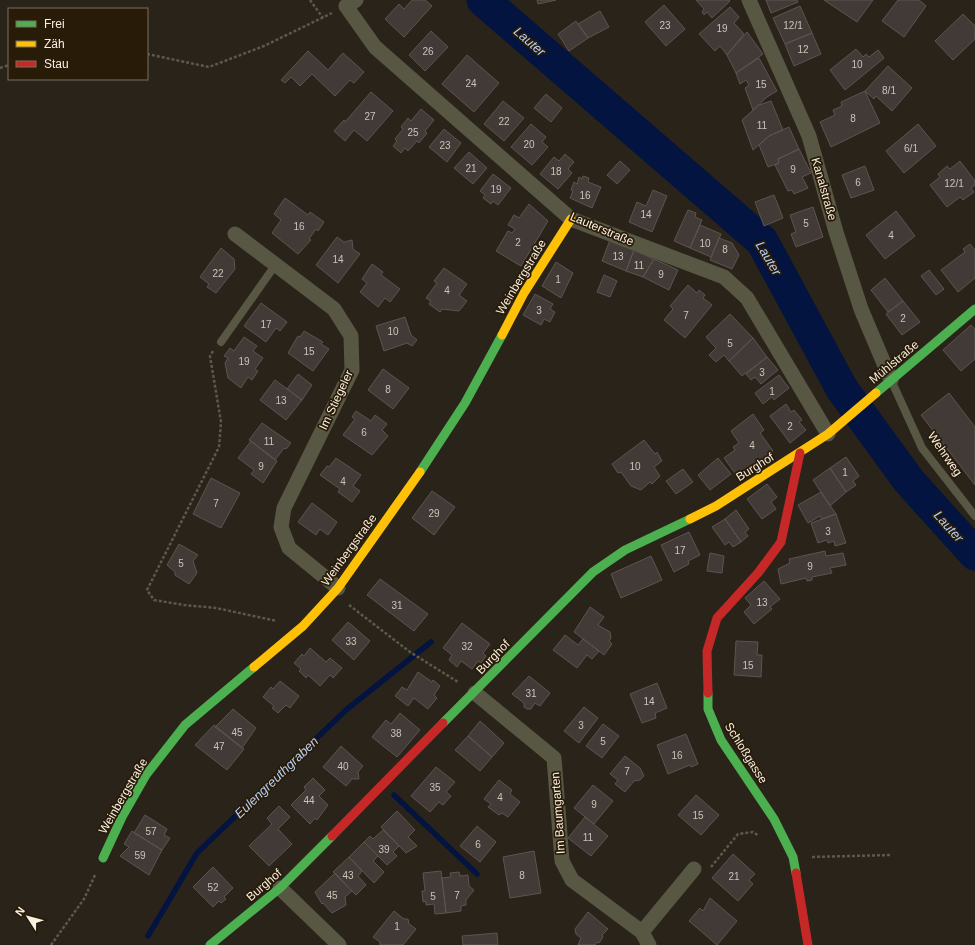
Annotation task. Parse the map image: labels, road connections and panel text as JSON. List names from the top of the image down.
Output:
{
  "streets": {
    "street": [
      "Kanalstraße",
      "Lauterstraße",
      "Weinbergstraße",
      "Mühlstraße",
      "Im Stiegeler",
      "Burghof",
      "Schloßgasse",
      "Im Baumgarten"
    ],
    "lane": ["Wehrweg"]
  },
  "crossings": [
    ["Kanalstraße", "Mühlstraße"],
    ["Kanalstraße", "Wehrweg"],
    ["Lauterstraße", "Weinbergstraße"],
    ["Lauterstraße", "Mühlstraße"],
    ["Lauterstraße", "Burghof"],
    ["Weinbergstraße", "Im Stiegeler"],
    ["Mühlstraße", "Wehrweg"],
    ["Mühlstraße", "Burghof"],
    ["Burghof", "Schloßgasse"],
    ["Burghof", "Im Baumgarten"]
  ],
  "water": ["Lauter", "Eulengreuthgraben"],
  "house_numbers": [
    "23",
    "12/1",
    "19",
    "12",
    "26",
    "10",
    "24",
    "15",
    "8/1",
    "27",
    "8",
    "22",
    "11",
    "25",
    "20",
    "23",
    "6/1",
    "21",
    "9",
    "18",
    "6",
    "12/1",
    "19",
    "16",
    "14",
    "5",
    "16",
    "4",
    "2",
    "10",
    "8",
    "13",
    "14",
    "11",
    "22",
    "9",
    "1",
    "4",
    "3",
    "7",
    "2",
    "17",
    "10",
    "5",
    "15",
    "19",
    "3",
    "8",
    "1",
    "13",
    "2",
    "6",
    "11",
    "4",
    "9",
    "10",
    "1",
    "4",
    "7",
    "29",
    "3",
    "17",
    "5",
    "9",
    "13",
    "31",
    "33",
    "32",
    "15",
    "31",
    "14",
    "3",
    "45",
    "38",
    "5",
    "47",
    "16",
    "40",
    "7",
    "35",
    "4",
    "44",
    "9",
    "15",
    "57",
    "11",
    "6",
    "39",
    "59",
    "43",
    "8",
    "21",
    "52",
    "45",
    "7",
    "5",
    "1"
  ],
  "legend": ["Frei", "Zäh", "Stau"],
  "north": "top left"
}
